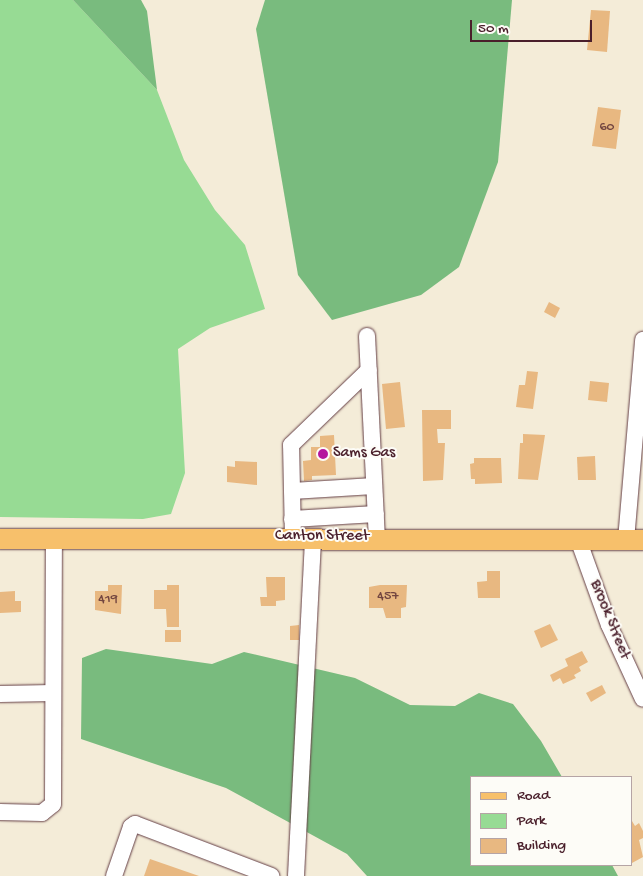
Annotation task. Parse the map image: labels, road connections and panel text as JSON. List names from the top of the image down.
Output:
{
  "streets": {
    "main road": ["Canton Street"],
    "street": ["Brook Street"]
  },
  "crossings": [
    ["Canton Street", "Brook Street"]
  ],
  "places": ["Sams Gas"],
  "house_numbers": ["60", "457", "419"],
  "legend": ["Road", "Park", "Building"],
  "scale_bar": "50 m"
}
